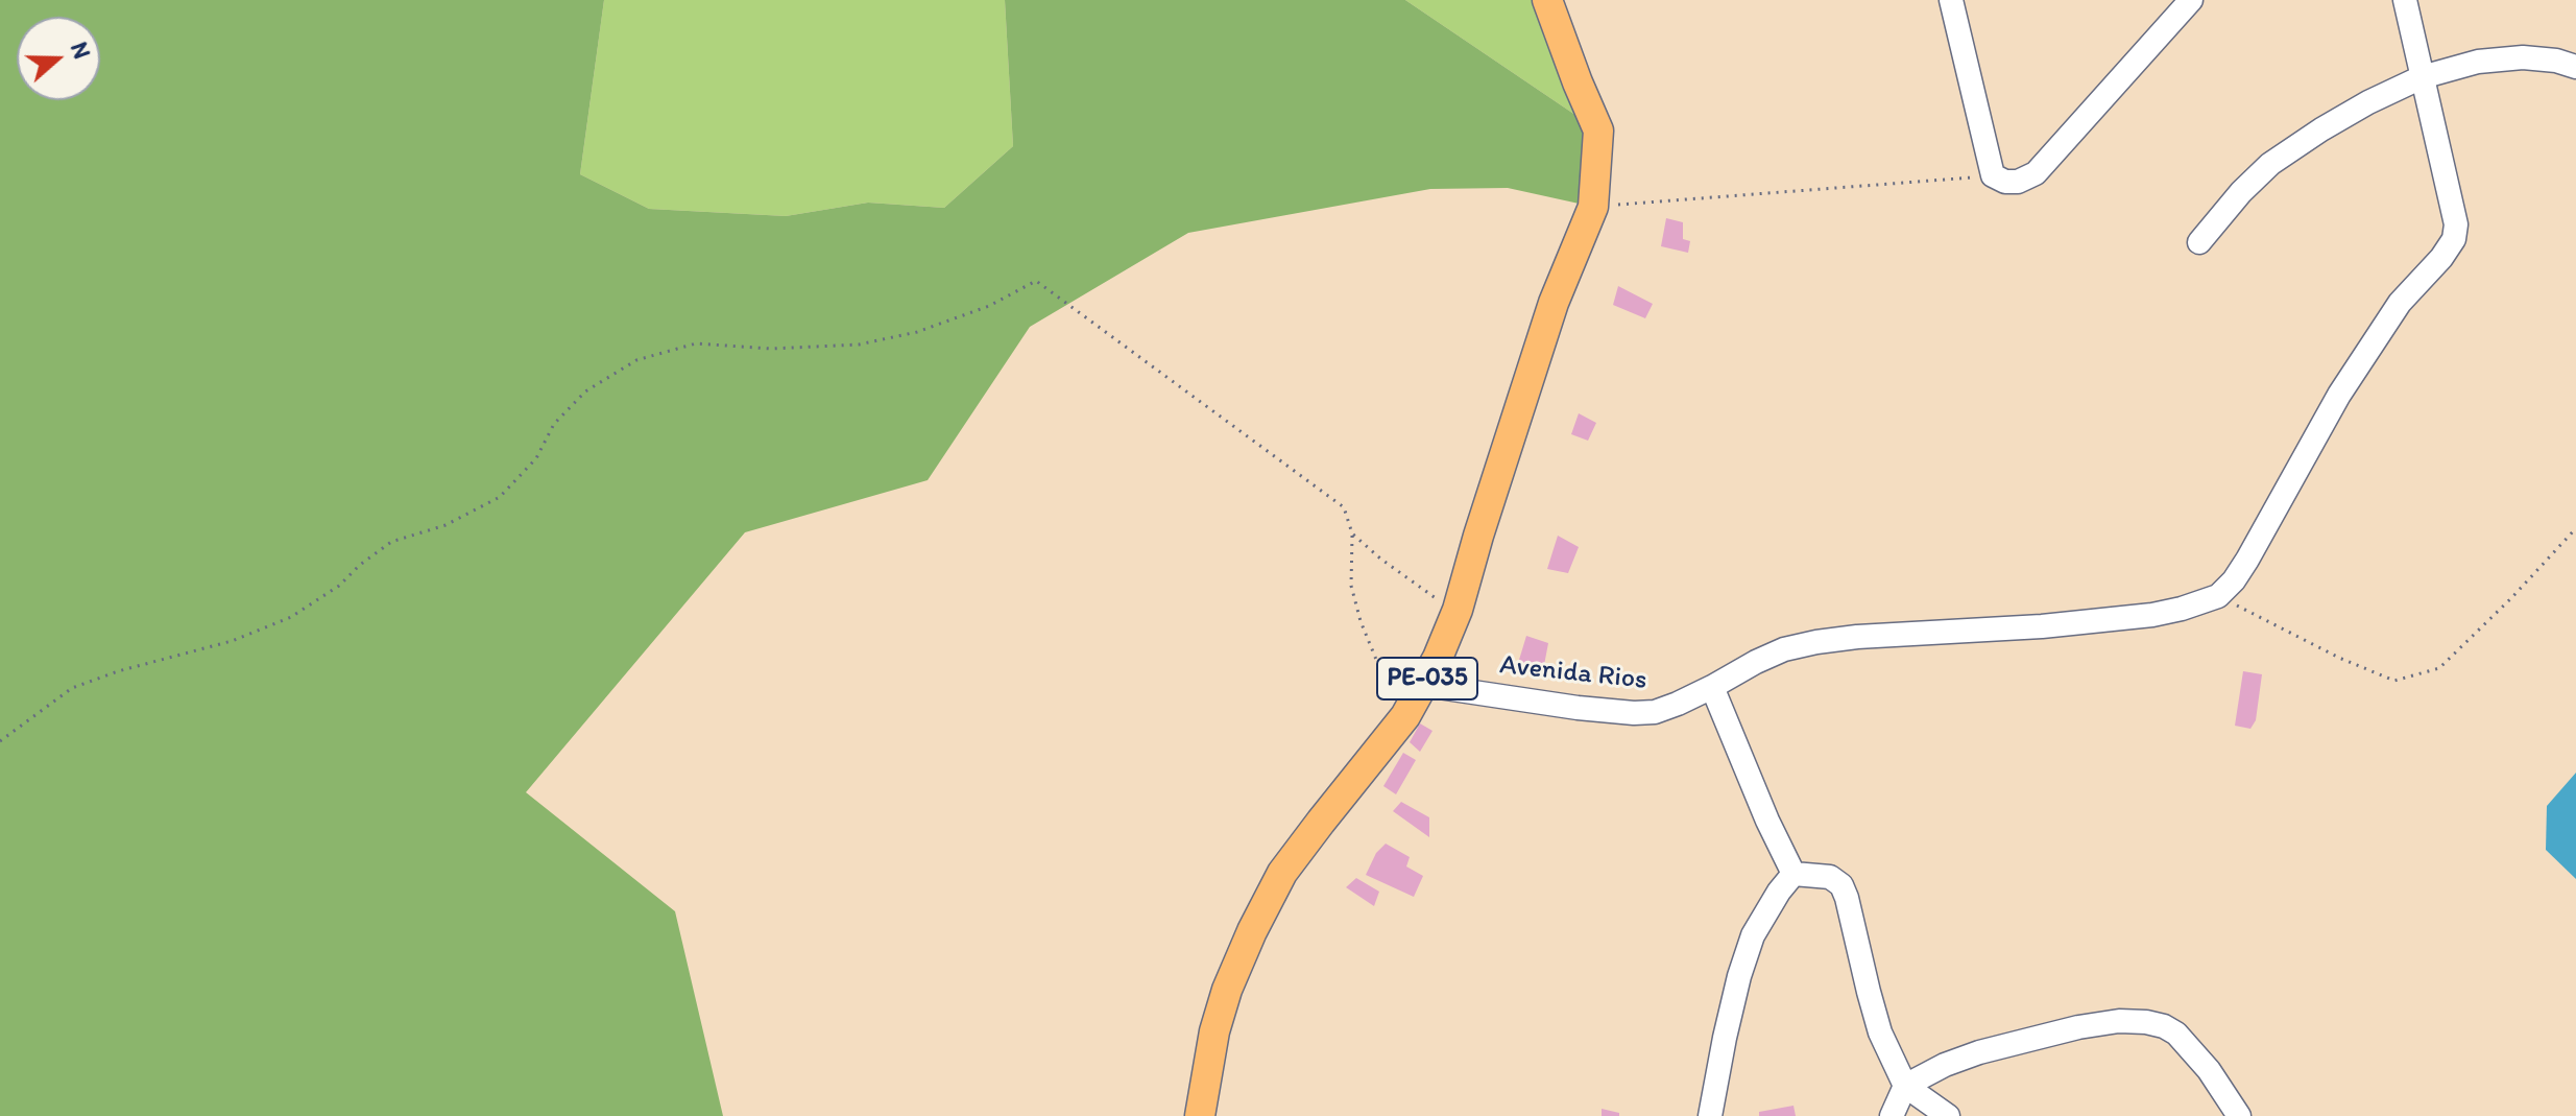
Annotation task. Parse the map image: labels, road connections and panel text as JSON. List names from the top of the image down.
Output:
{
  "streets": {
    "main road": ["PE-035"],
    "street": ["Avenida Rios"]
  },
  "crossings": [
    ["Avenida Rios", "PE-035"]
  ],
  "north": "right"
}
